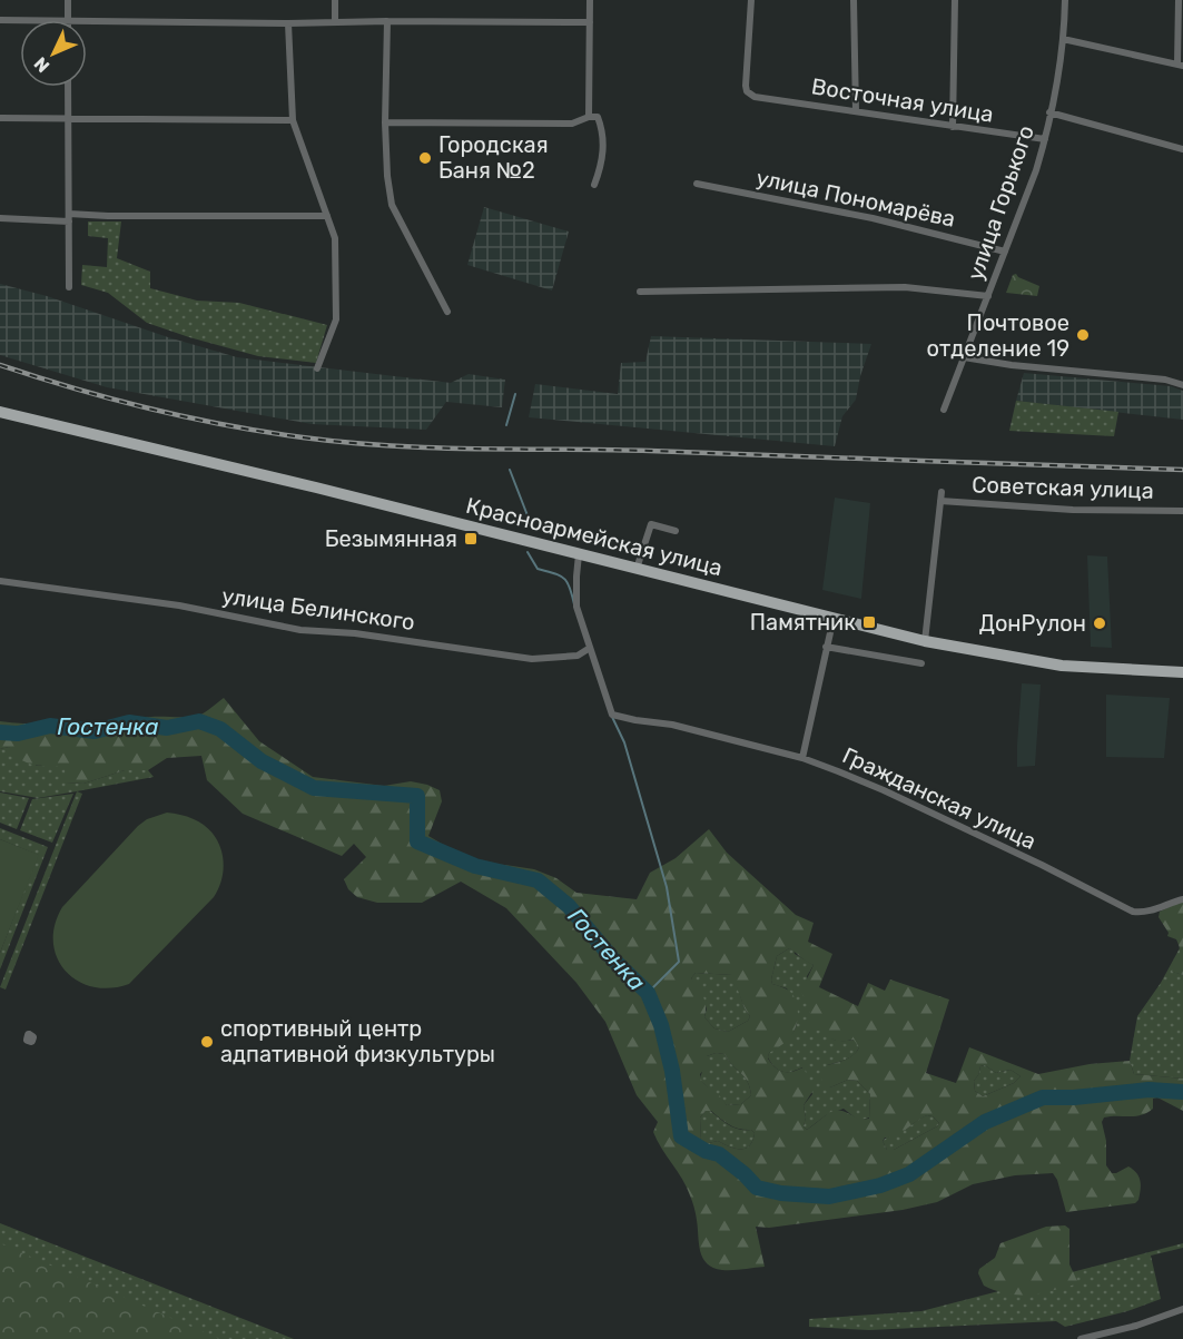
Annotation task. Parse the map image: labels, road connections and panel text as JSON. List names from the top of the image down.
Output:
{
  "streets": {
    "main road": ["Красноармейская улица"],
    "street": [
      "Восточная улица",
      "улица Пономарёва",
      "улица Горького",
      "Советская улица",
      "улица Белинского",
      "Гражданская улица"
    ]
  },
  "crossings": [
    ["Восточная улица", "улица Горького"],
    ["улица Пономарёва", "улица Горького"],
    ["улица Белинского", "Гражданская улица"]
  ],
  "water": ["Гостенка"],
  "places": {
    "other": [
      "Городская Баня №2",
      "Почтовое отделение 19",
      "ДонРулон",
      "спортивный центр адпативной физкультуры"
    ],
    "transit": ["Безымянная", "Памятник"]
  },
  "north": "bottom left"
}
